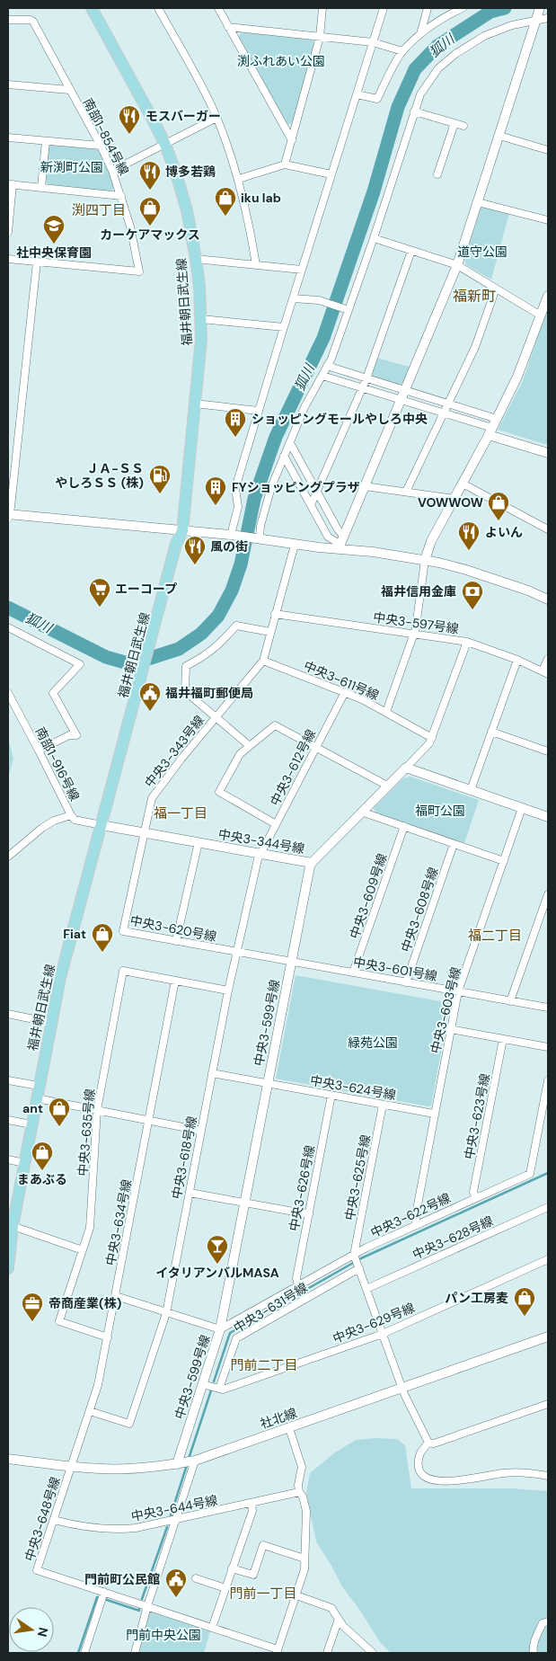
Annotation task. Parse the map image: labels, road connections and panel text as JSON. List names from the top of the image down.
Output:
{
  "streets": {
    "main road": ["福井朝日武生線"],
    "street": [
      "南部1-854号線",
      "中央3-597号線",
      "中央3-611号線",
      "中央3-343号線",
      "南部1-916号線",
      "中央3-612号線",
      "中央3-344号線",
      "中央3-609号線",
      "中央3-608号線",
      "中央3-620号線",
      "中央3-601号線",
      "中央3-603号線",
      "中央3-599号線",
      "中央3-624号線",
      "中央3-623号線",
      "中央3-635号線",
      "中央3-618号線",
      "中央3-625号線",
      "中央3-626号線",
      "中央3-622号線",
      "中央3-634号線",
      "中央3-628号線",
      "中央3-631号線",
      "中央3-629号線",
      "社北線",
      "中央3-644号線",
      "中央3-648号線"
    ]
  },
  "crossings": [
    ["福井朝日武生線", "南部1-916号線"],
    ["福井朝日武生線", "中央3-344号線"],
    ["中央3-597号線", "中央3-343号線"],
    ["中央3-611号線", "中央3-343号線"],
    ["中央3-611号線", "中央3-612号線"],
    ["中央3-343号線", "中央3-344号線"],
    ["中央3-343号線", "中央3-620号線"],
    ["南部1-916号線", "中央3-344号線"],
    ["中央3-612号線", "中央3-344号線"],
    ["中央3-612号線", "中央3-618号線"],
    ["中央3-344号線", "中央3-620号線"],
    ["中央3-344号線", "中央3-599号線"],
    ["中央3-344号線", "中央3-618号線"],
    ["中央3-609号線", "中央3-601号線"],
    ["中央3-608号線", "中央3-601号線"],
    ["中央3-620号線", "中央3-601号線"],
    ["中央3-620号線", "中央3-599号線"],
    ["中央3-620号線", "中央3-618号線"],
    ["中央3-601号線", "中央3-603号線"],
    ["中央3-601号線", "中央3-599号線"],
    ["中央3-603号線", "中央3-624号線"],
    ["中央3-603号線", "中央3-622号線"],
    ["中央3-599号線", "中央3-624号線"],
    ["中央3-599号線", "中央3-622号線"],
    ["中央3-599号線", "中央3-629号線"],
    ["中央3-599号線", "社北線"],
    ["中央3-624号線", "中央3-618号線"],
    ["中央3-624号線", "中央3-625号線"],
    ["中央3-624号線", "中央3-626号線"],
    ["中央3-623号線", "中央3-622号線"],
    ["中央3-635号線", "中央3-618号線"],
    ["中央3-635号線", "中央3-634号線"],
    ["中央3-618号線", "中央3-634号線"],
    ["中央3-625号線", "中央3-622号線"],
    ["中央3-625号線", "中央3-631号線"],
    ["中央3-626号線", "中央3-622号線"],
    ["中央3-622号線", "中央3-631号線"],
    ["中央3-634号線", "社北線"],
    ["中央3-634号線", "中央3-648号線"],
    ["中央3-631号線", "中央3-629号線"],
    ["社北線", "中央3-648号線"],
    ["中央3-644号線", "中央3-648号線"]
  ],
  "districts": [
    "渕四丁目",
    "福新町",
    "福一丁目",
    "福二丁目",
    "門前二丁目",
    "門前一丁目"
  ],
  "water": ["狐川"],
  "parks": [
    "渕ふれあい公園",
    "新渕町公園",
    "道守公園",
    "福町公園",
    "緑苑公園",
    "門前中央公園"
  ],
  "places": {
    "restaurant": [
      "モスバーガー",
      "博多若鶏",
      "よいん",
      "風の街"
    ],
    "shop": [
      "iku lab",
      "カーケアマックス",
      "VOWWOW",
      "Fiat",
      "ant",
      "まあぶる",
      "パン工房麦"
    ],
    "school or university": ["社中央保育園"],
    "building": ["ショッピングモールやしろ中央", "FYショッピングプラザ"],
    "fuel station": ["ＪＡ-ＳＳ やしろＳＳ (株)"],
    "supermarket": ["エーコープ"],
    "bank": ["福井信用金庫"],
    "public building": ["福井福町郵便局", "門前町公民館"],
    "bar": ["イタリアンバルMASA"],
    "office": ["帝商産業(株)"]
  },
  "north": "right"
}
